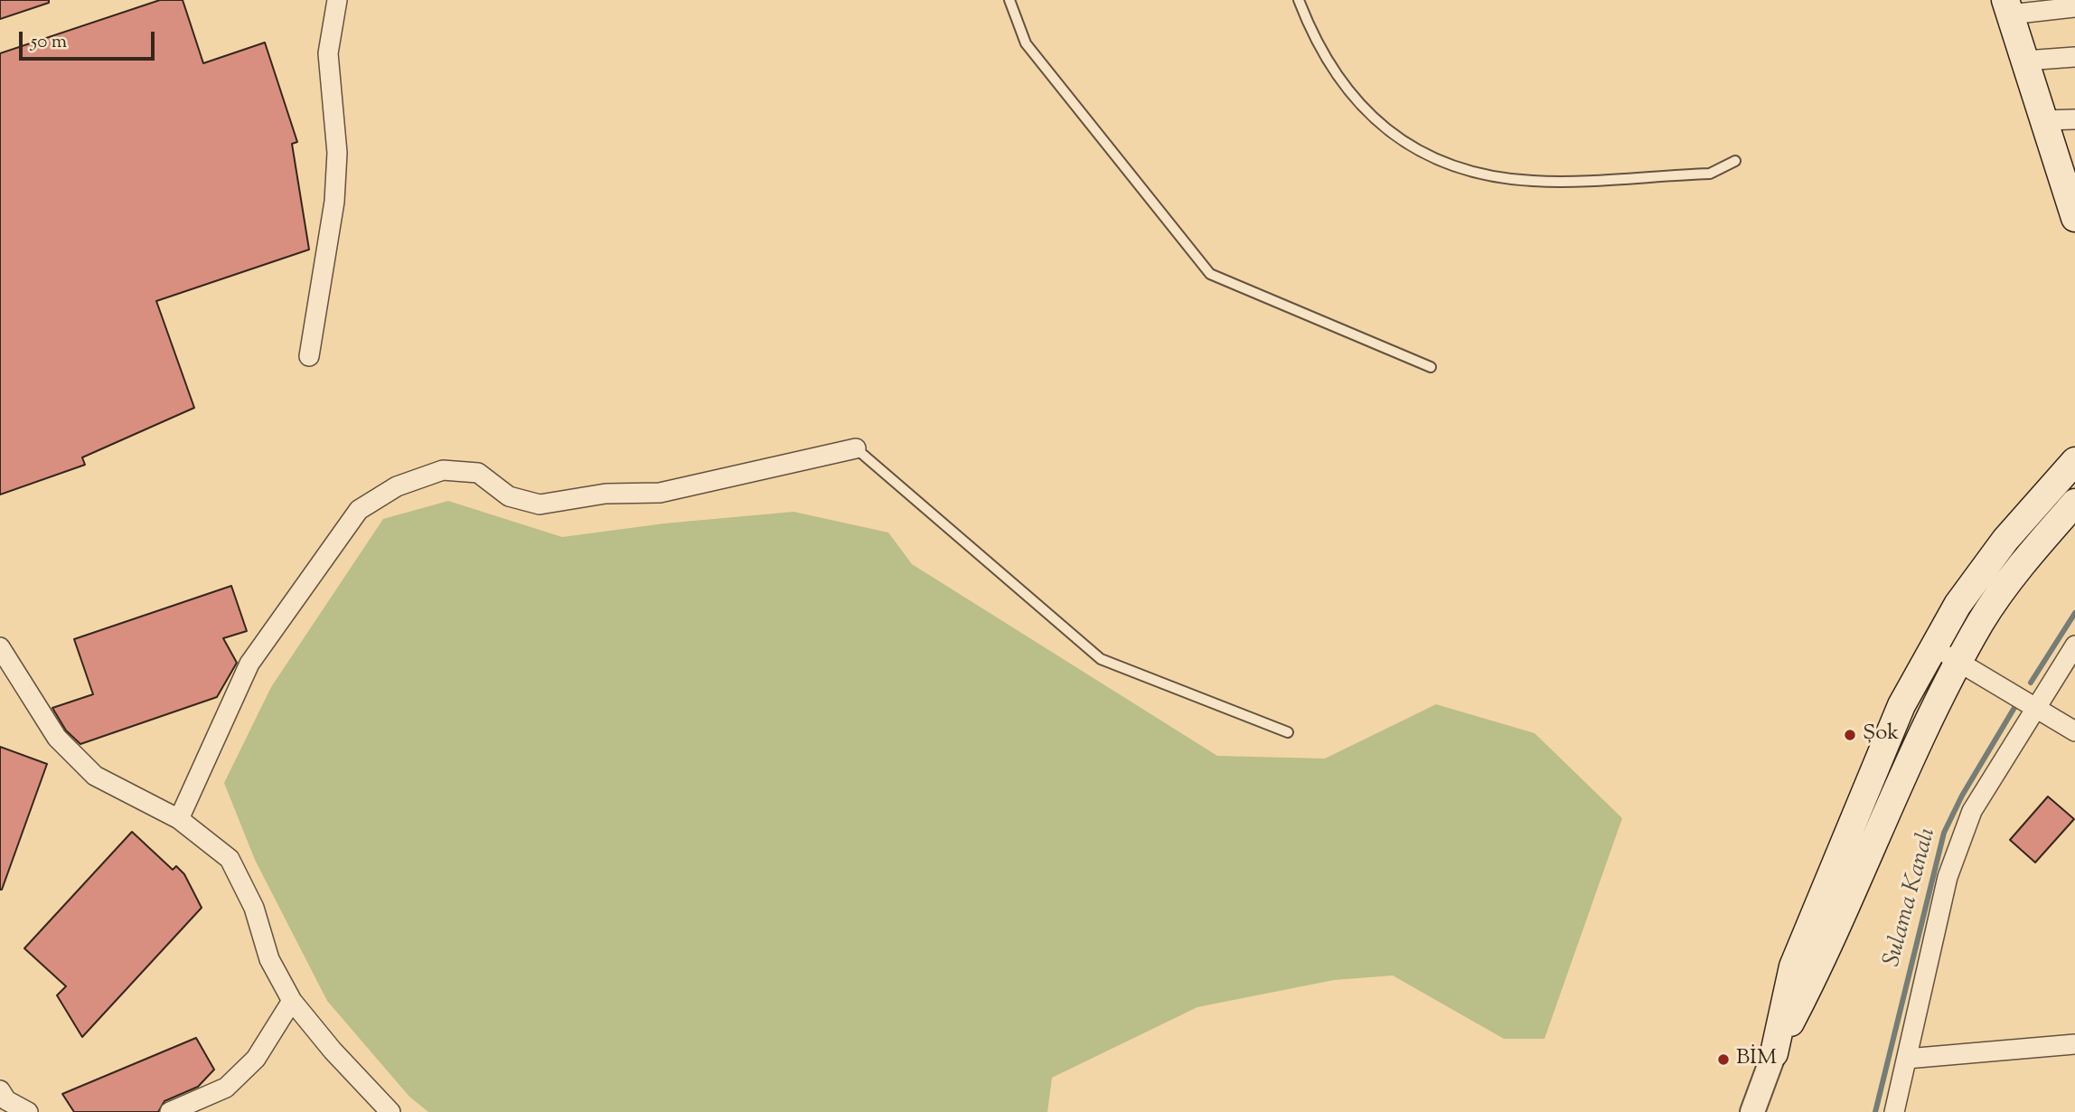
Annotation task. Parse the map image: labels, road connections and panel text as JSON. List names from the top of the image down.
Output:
{
  "water": ["Sulama Kanalı"],
  "places": ["Şok", "BİM"],
  "scale_bar": "50 m"
}
